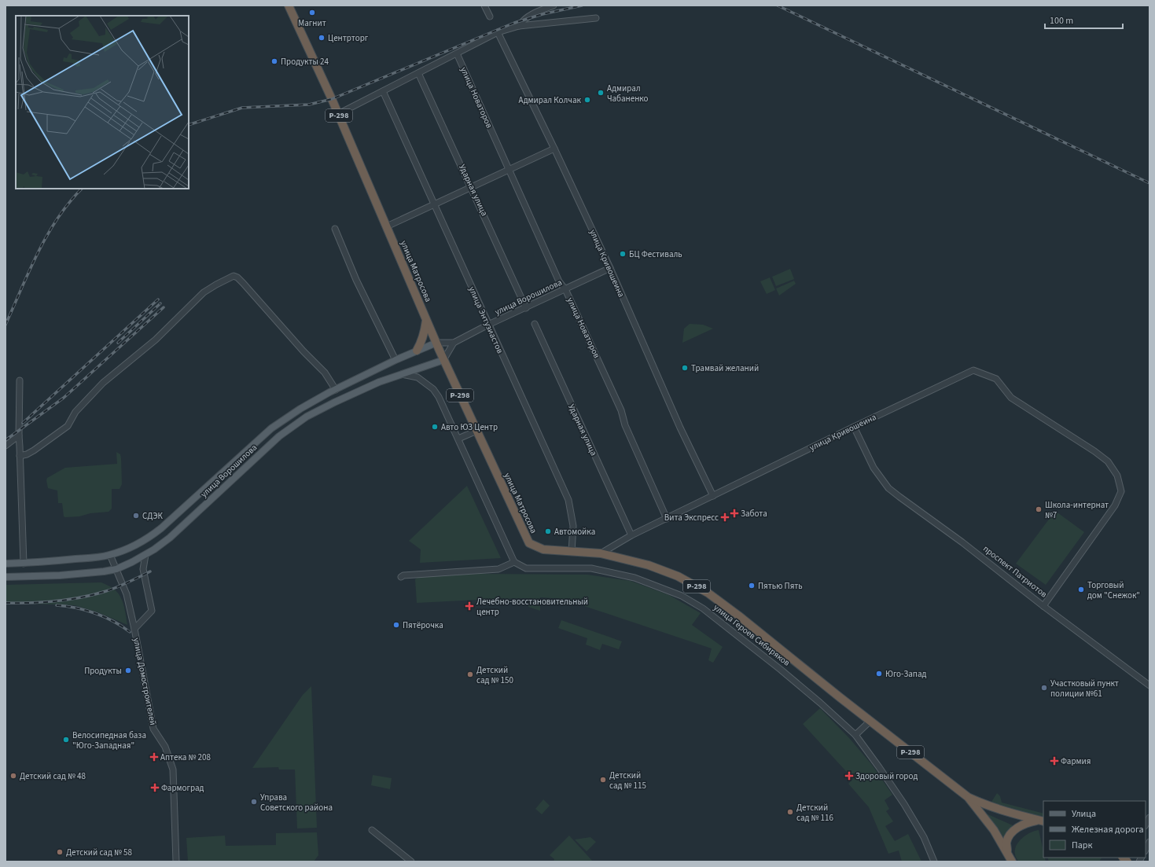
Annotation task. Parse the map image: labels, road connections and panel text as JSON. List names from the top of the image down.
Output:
{
  "streets": {
    "highway": ["Р-298", "улица Матросова", "улица Героев Сибиряков"],
    "main road": ["улица Ворошилова"],
    "street": [
      "улица Новаторов",
      "Ударная улица",
      "улица Кривошеина",
      "улица Энтузиастов",
      "проспект Патриотов",
      "улица Домостроителей"
    ]
  },
  "crossings": [
    ["улица Новаторов", "улица Кривошеина"],
    ["улица Новаторов", "улица Ворошилова"],
    ["Р-298", "улица Героев Сибиряков"],
    ["Ударная улица", "улица Кривошеина"],
    ["Ударная улица", "улица Ворошилова"],
    ["улица Кривошеина", "улица Ворошилова"],
    ["улица Кривошеина", "проспект Патриотов"],
    ["улица Кривошеина", "улица Героев Сибиряков"],
    ["улица Матросова", "улица Ворошилова"],
    ["улица Матросова", "улица Героев Сибиряков"],
    ["улица Ворошилова", "улица Энтузиастов"],
    ["улица Ворошилова", "улица Домостроителей"],
    ["улица Энтузиастов", "улица Героев Сибиряков"]
  ],
  "places": {
    "other": [
      "Магнит",
      "Центрторг",
      "Продукты 24",
      "Адмирал Чабаненко",
      "Адмирал Колчак",
      "БЦ Фестиваль",
      "Трамвай желаний",
      "Авто ЮЗ Центр",
      "Школа-интернат №7",
      "СДЭК",
      "Автомойка",
      "Пятью Пять",
      "Торговый дом \"Снежок\"",
      "Пятёрочка",
      "Продукты",
      "Юго-Запад",
      "Детский сад № 150",
      "Участковый пункт полиции №61",
      "Велосипедная база \"Юго-Западная\"",
      "Детский сад № 48",
      "Детский сад № 115",
      "Управа Советского района",
      "Детский сад № 116",
      "Детский сад № 58"
    ],
    "health": [
      "Забота",
      "Вита Экспресс",
      "Лечебно-восстановительный центр",
      "Аптека № 208",
      "Фармия",
      "Здоровый город",
      "Фармоград"
    ]
  },
  "legend": ["Улица", "Железная дорога", "Парк"],
  "scale_bar": "100 m"
}
